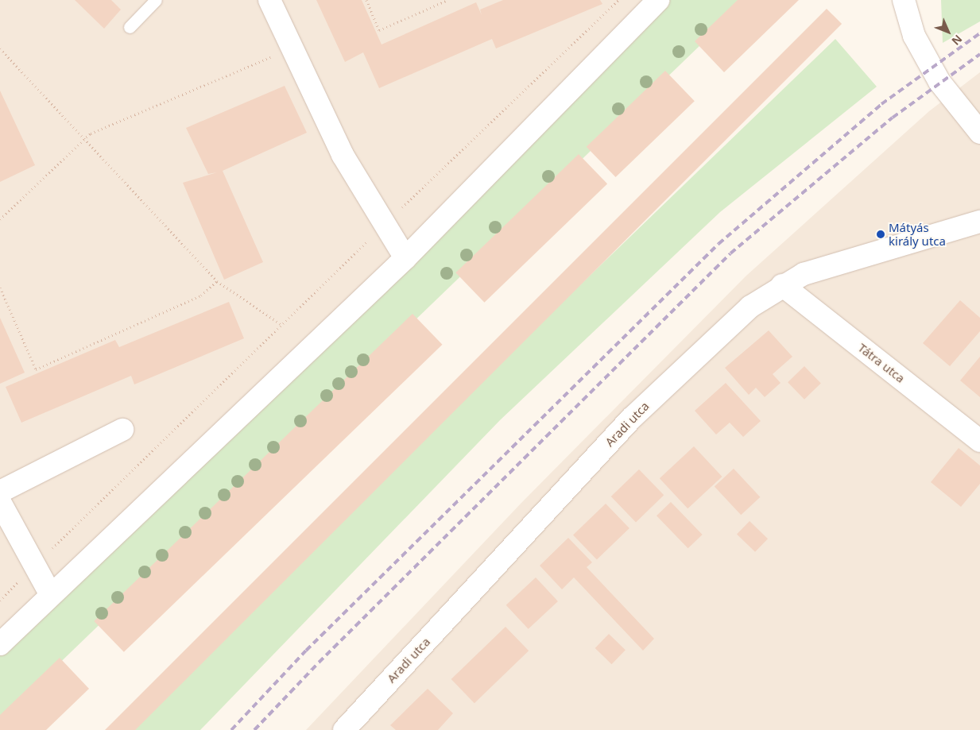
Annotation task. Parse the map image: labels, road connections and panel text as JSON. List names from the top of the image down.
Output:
{
  "streets": {
    "street": ["Tátra utca", "Aradi utca"]
  },
  "crossings": [
    ["Tátra utca", "Aradi utca"]
  ],
  "places": ["Mátyás király utca"],
  "north": "bottom right"
}
